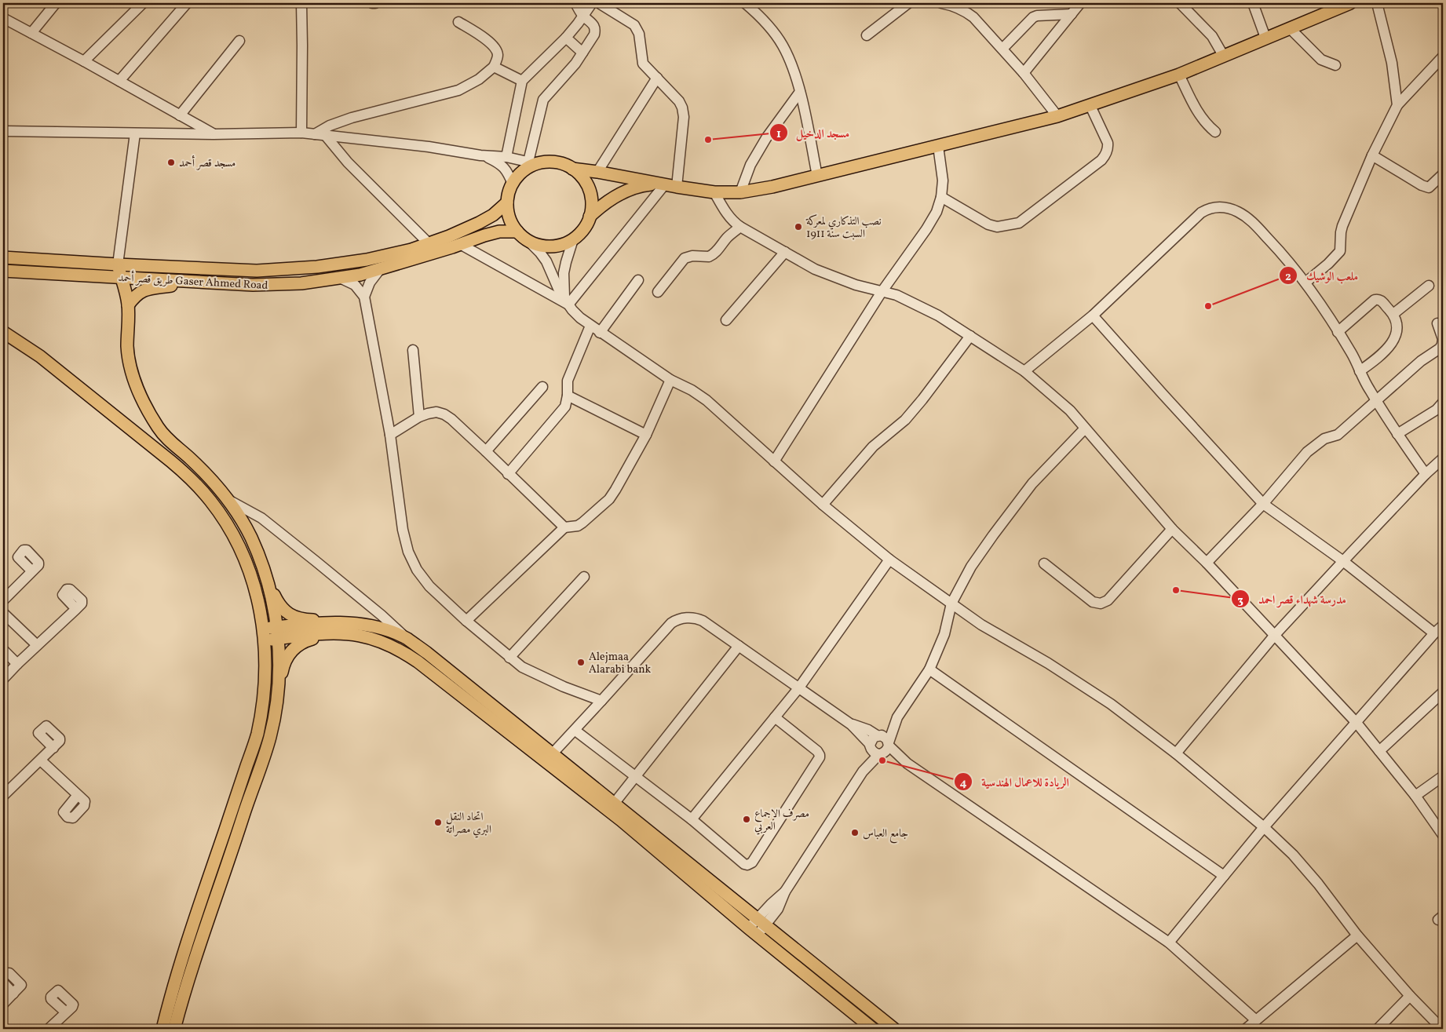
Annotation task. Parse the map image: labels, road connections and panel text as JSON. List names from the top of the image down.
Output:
{
  "streets": {
    "main road": ["طريق قصر أحمد Gaser Ahmed Road"]
  },
  "places": [
    "مسجد الدخيل",
    "مسجد قصر أحمد",
    "نصب التذكاري لمعركة السبت سنة 1911",
    "ملعب الوشيك",
    "مدرسة شهداء قصر احمد",
    "Alejmaa Alarabi bank",
    "الريادة للاعمال الهندسية",
    "مصرف الاجماع العربي",
    "اتحاد النقل البري مصراتة",
    "جامع العباس"
  ]
}
